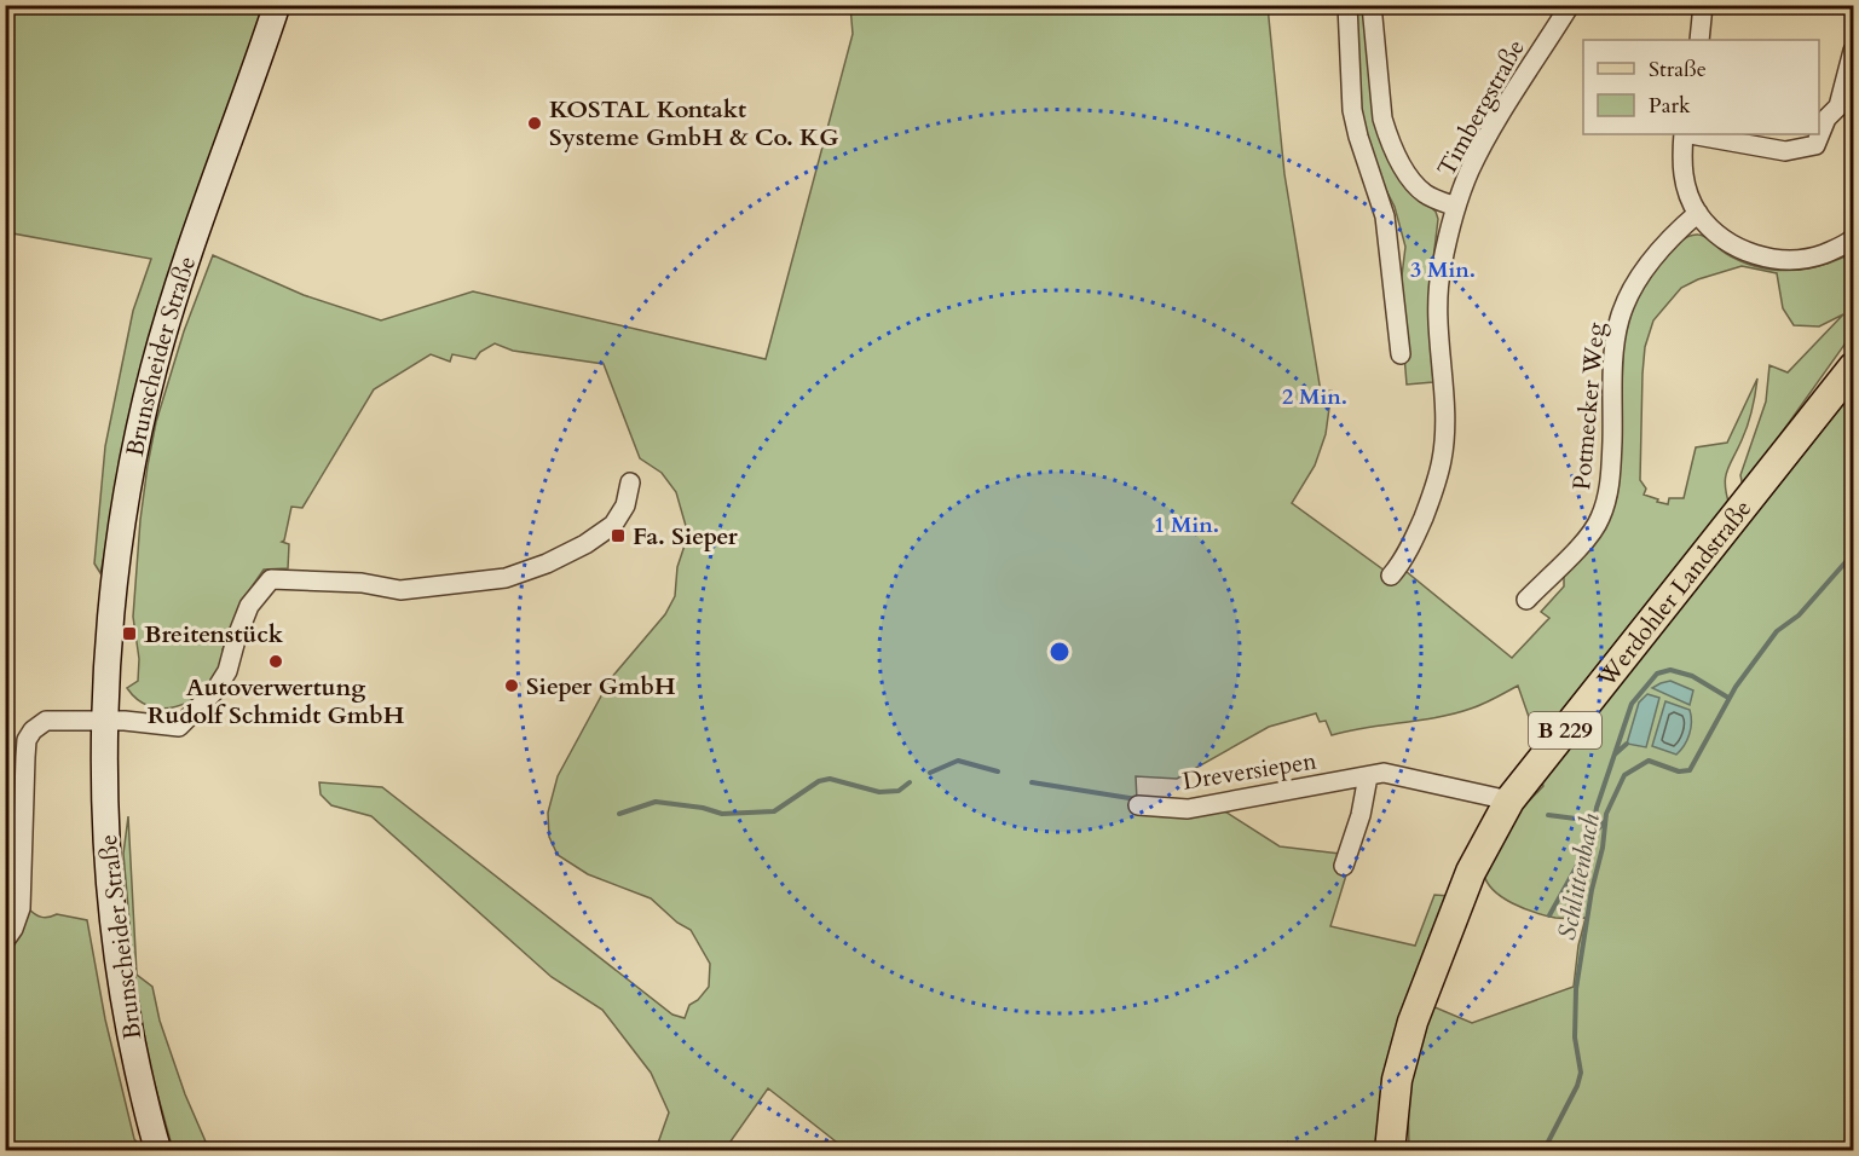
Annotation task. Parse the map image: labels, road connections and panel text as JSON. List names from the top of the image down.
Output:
{
  "streets": {
    "main road": ["Brunscheider Straße", "Werdohler Landstraße", "B 229"],
    "street": ["Timbergstraße", "Potmecker Weg", "Dreversiepen"]
  },
  "crossings": [
    ["Werdohler Landstraße", "Dreversiepen"]
  ],
  "water": ["Schlittenbach"],
  "places": {
    "other": ["KOSTAL Kontakt Systeme GmbH & Co. KG", "Autoverwertung Rudolf Schmidt GmbH", "Sieper GmbH"],
    "transit": ["Fa. Sieper", "Breitenstück"]
  },
  "legend": ["Straße", "Park"],
  "rings": ["3 Min.", "2 Min.", "1 Min."]
}
